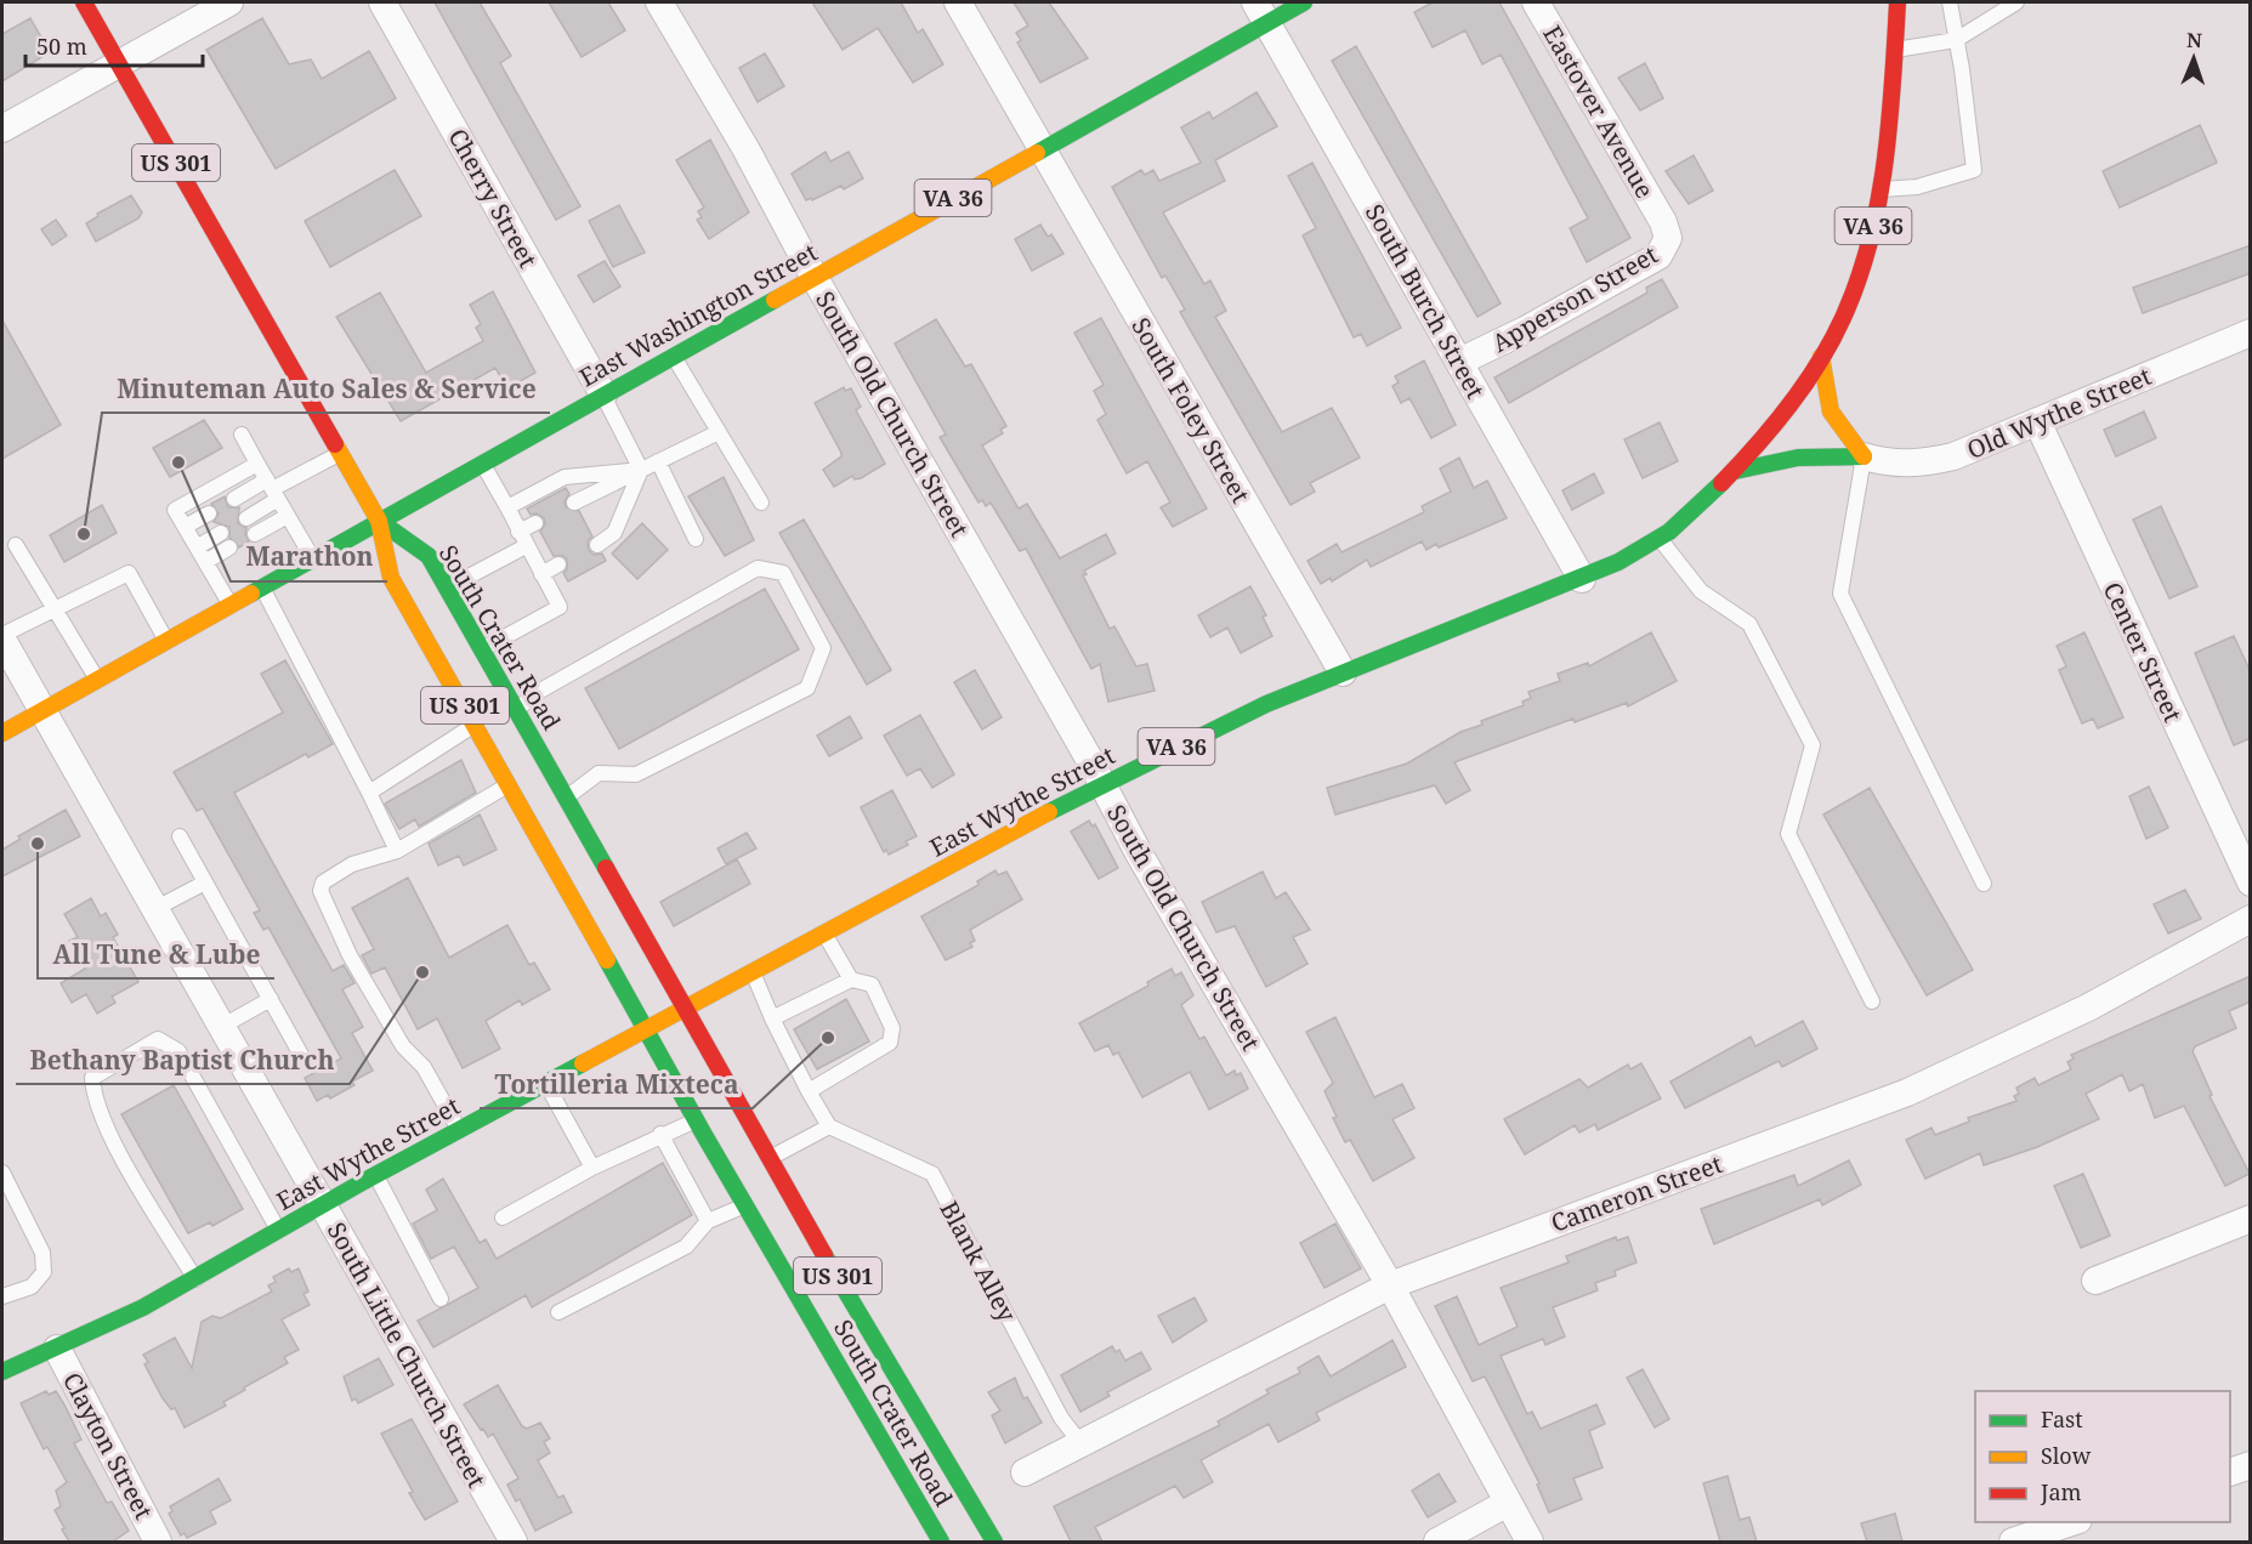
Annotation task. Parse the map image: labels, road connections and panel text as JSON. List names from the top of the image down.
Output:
{
  "streets": {
    "main road": [
      "US 301",
      "VA 36",
      "East Washington Street",
      "South Crater Road",
      "East Wythe Street"
    ],
    "street": [
      "Eastover Avenue",
      "Cherry Street",
      "Apperson Street",
      "South Burch Street",
      "South Foley Street",
      "Old Wythe Street",
      "South Old Church Street",
      "Center Street",
      "Cameron Street",
      "South Little Church Street",
      "Clayton Street"
    ],
    "lane": ["Blank Alley"]
  },
  "crossings": [
    ["Eastover Avenue", "Apperson Street"],
    ["US 301", "East Washington Street"],
    ["US 301", "South Crater Road"],
    ["Cherry Street", "East Washington Street"],
    ["Apperson Street", "South Burch Street"],
    ["South Burch Street", "East Washington Street"],
    ["South Burch Street", "East Wythe Street"],
    ["East Washington Street", "South Foley Street"],
    ["East Washington Street", "South Old Church Street"],
    ["East Washington Street", "South Crater Road"],
    ["East Washington Street", "South Little Church Street"],
    ["South Foley Street", "East Wythe Street"],
    ["Old Wythe Street", "Center Street"],
    ["South Old Church Street", "East Wythe Street"],
    ["South Old Church Street", "Cameron Street"],
    ["South Crater Road", "East Wythe Street"],
    ["East Wythe Street", "South Little Church Street"],
    ["East Wythe Street", "Clayton Street"],
    ["Cameron Street", "Blank Alley"]
  ],
  "places": [
    "Marathon",
    "Minuteman Auto Sales & Service",
    "All Tune & Lube",
    "Bethany Baptist Church",
    "Tortilleria Mixteca"
  ],
  "legend": ["Fast", "Slow", "Jam"],
  "scale_bar": "50 m",
  "north": "top"
}
